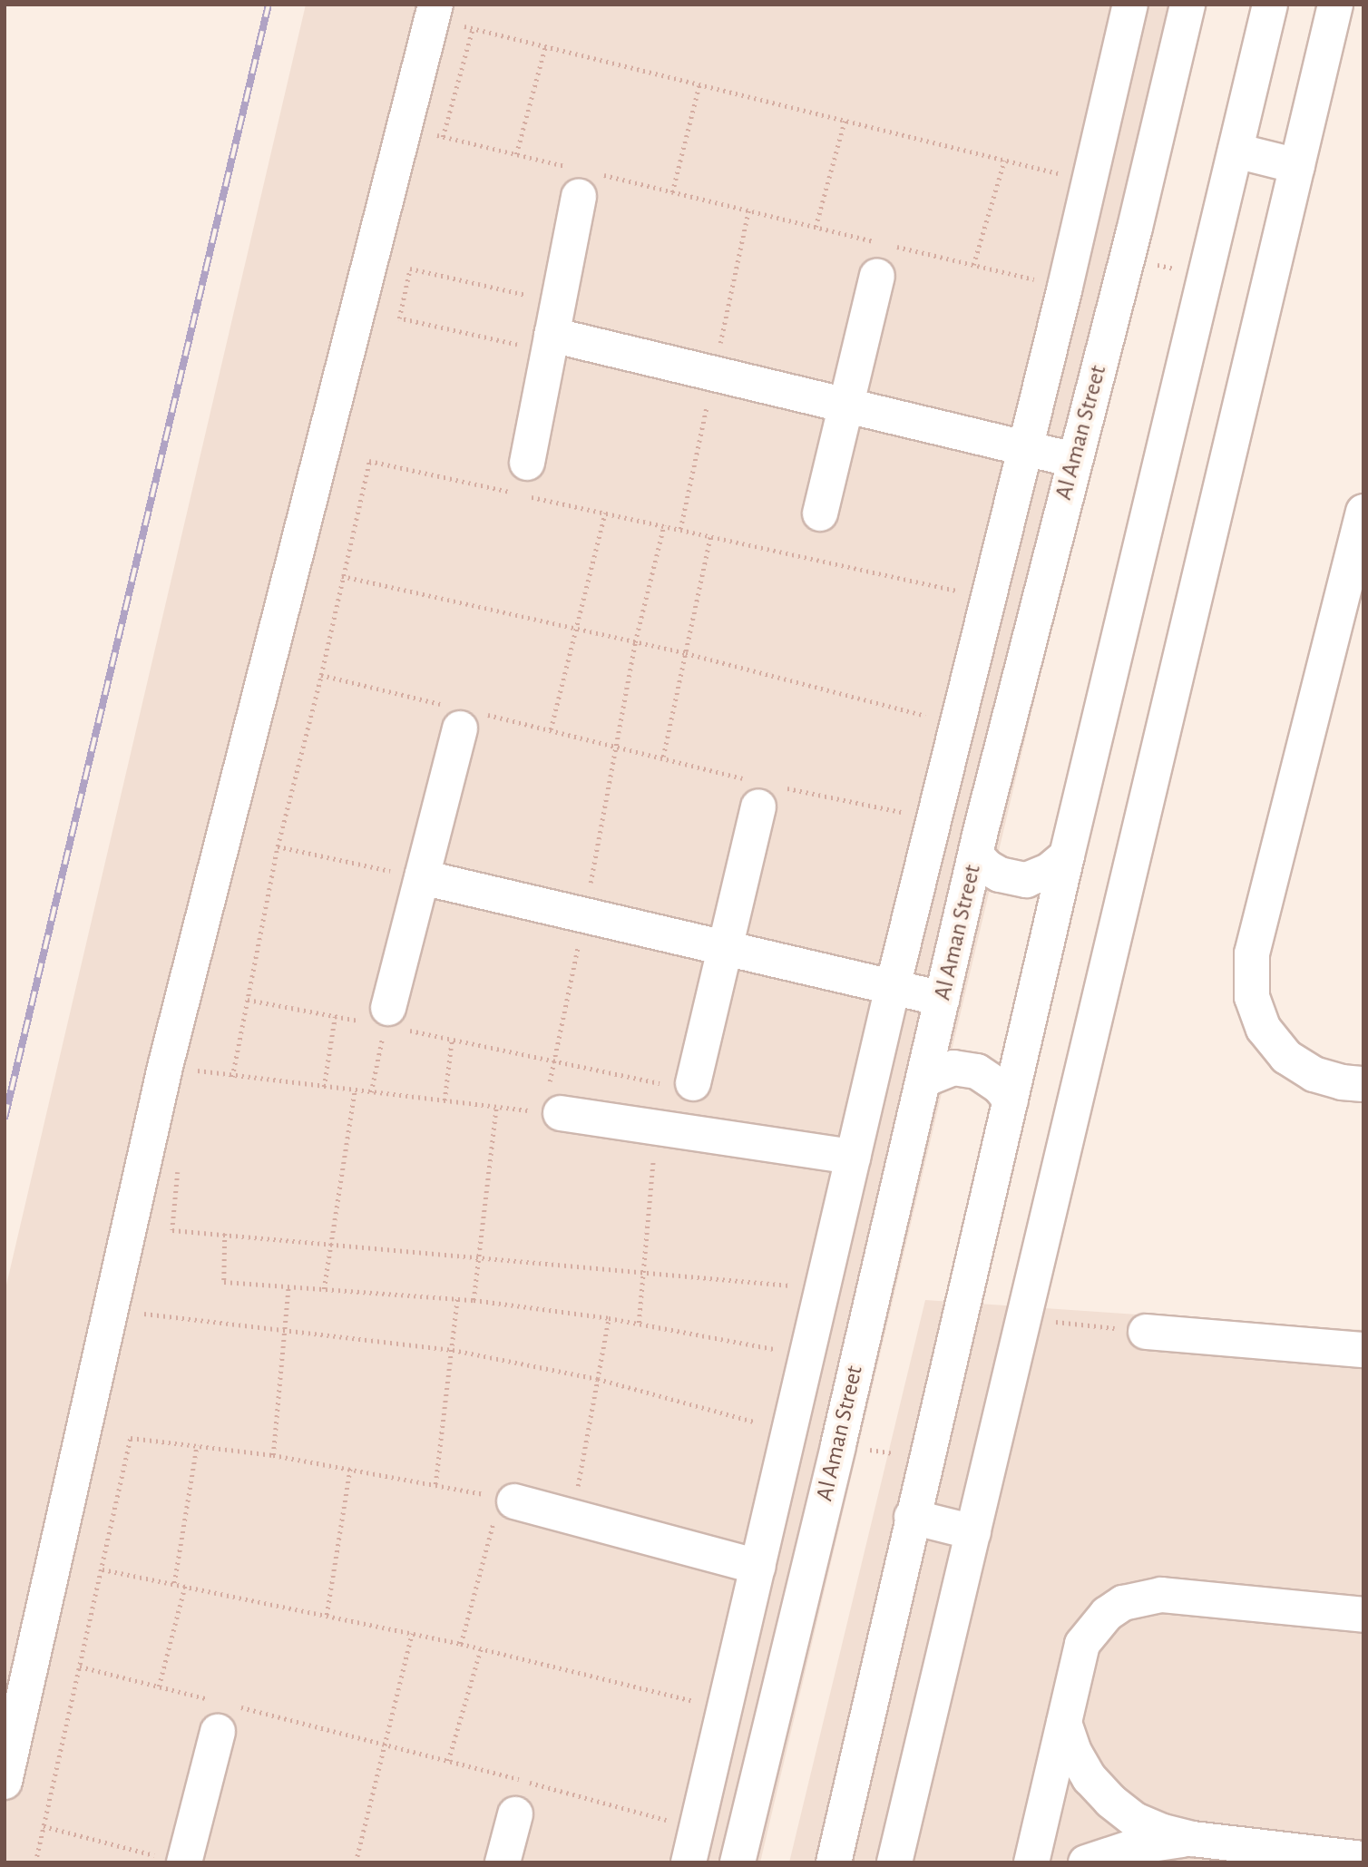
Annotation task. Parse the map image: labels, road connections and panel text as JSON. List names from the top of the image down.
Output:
{
  "streets": {
    "street": ["Al Aman Street"]
  }
}
